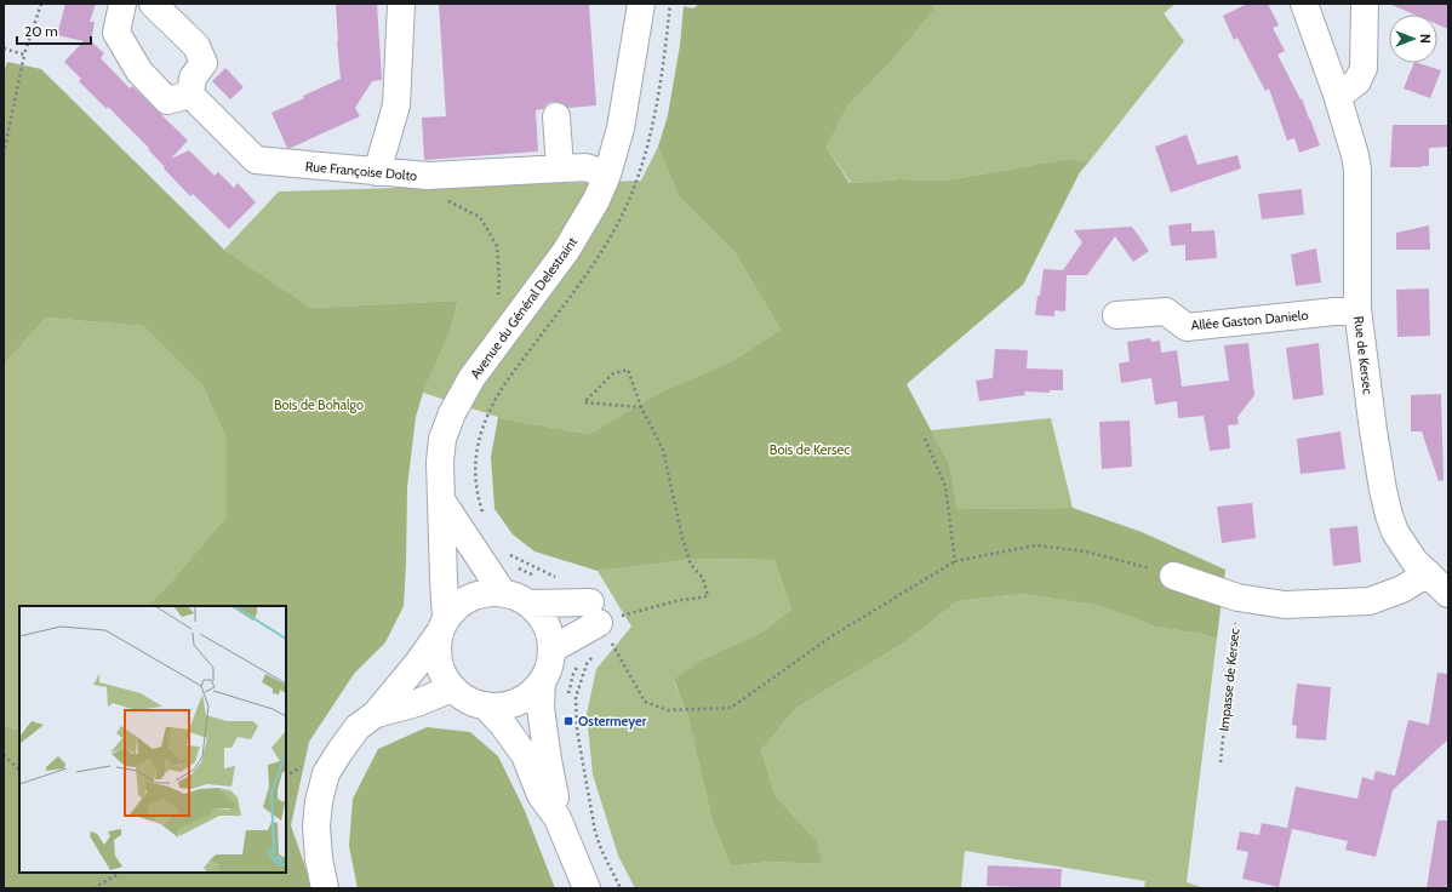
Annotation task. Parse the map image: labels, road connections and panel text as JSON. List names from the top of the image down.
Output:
{
  "streets": {
    "street": [
      "Rue Françoise Dolto",
      "Avenue du Général Delestraint",
      "Allée Gaston Danielo",
      "Rue de Kersec"
    ],
    "path": ["Impasse de Kersec"]
  },
  "crossings": [
    ["Rue Françoise Dolto", "Avenue du Général Delestraint"],
    ["Allée Gaston Danielo", "Rue de Kersec"]
  ],
  "parks": ["Bois de Bohalgo", "Bois de Kersec"],
  "places": {
    "transit": ["Ostermeyer"]
  },
  "scale_bar": "20 m",
  "north": "right"
}
